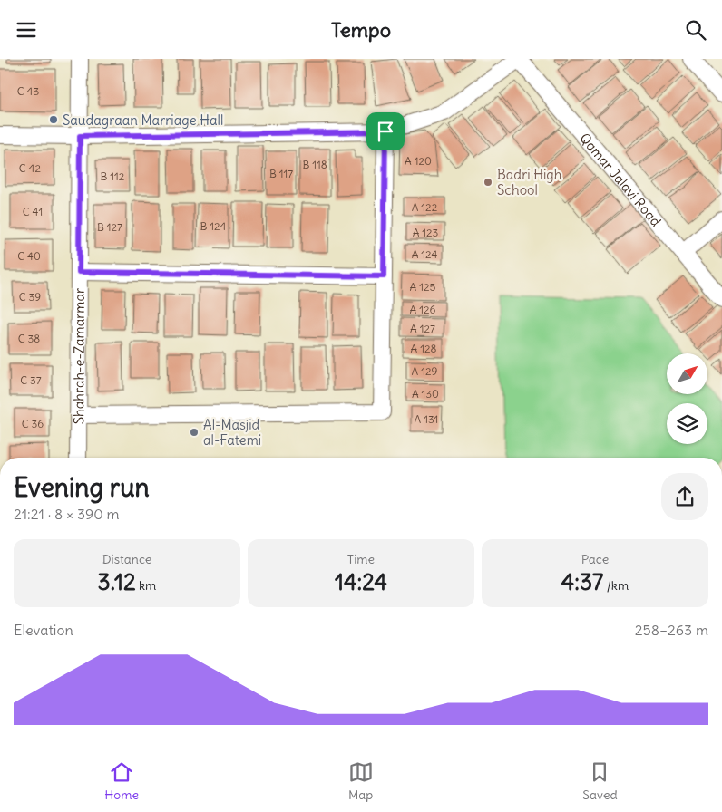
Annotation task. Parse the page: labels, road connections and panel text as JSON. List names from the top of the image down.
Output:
{
  "streets": {
    "street": ["Qamar Jalavi Road", "Shahrah-e-Zamarmar"]
  },
  "places": ["Saudagraan Marriage Hall", "Badri High School", "Al-Masjid al-Fatemi"],
  "house_numbers": [
    "C 43",
    "A 120",
    "B 118",
    "C 42",
    "B 117",
    "B 112",
    "A 122",
    "C 41",
    "B 124",
    "B 127",
    "A 123",
    "A 124",
    "C 40",
    "A 125",
    "C 39",
    "A 126",
    "A 127",
    "C 38",
    "A 128",
    "A 129",
    "C 37",
    "A 130",
    "A 131",
    "C 36"
  ],
  "north": "top right",
  "page": {
    "header": "Tempo",
    "heading": ["Evening run", "21:21 · 8 × 390 m"],
    "stats": [
      ["Distance", "3.12 km"],
      ["Time", "14:24"],
      ["Pace", "4:37 /km"]
    ],
    "chart": ["Elevation", "258–263 m"],
    "tabs": ["Home", "Map", "Saved"]
  }
}
